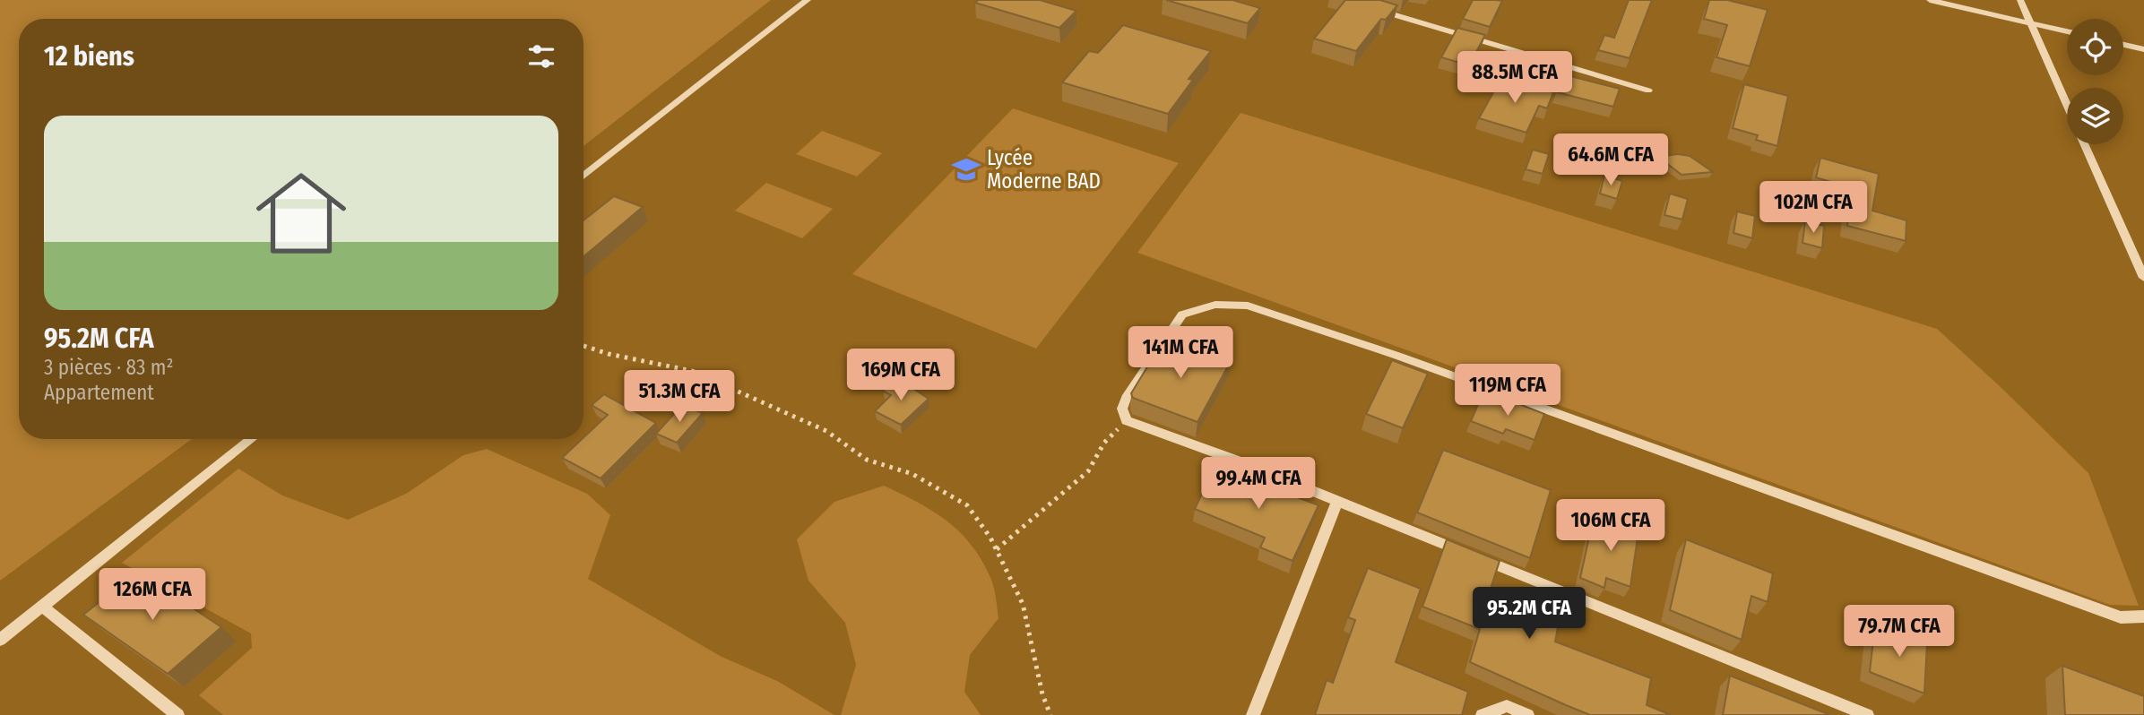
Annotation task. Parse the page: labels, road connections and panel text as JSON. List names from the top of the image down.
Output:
{
  "places": {
    "school or university": ["Lycée Moderne BAD"]
  },
  "page": {
    "heading": "12 biens",
    "price": [
      "88.5M CFA",
      "64.6M CFA",
      "102M CFA",
      "141M CFA",
      "169M CFA",
      "119M CFA",
      "51.3M CFA",
      "99.4M CFA",
      "106M CFA",
      "126M CFA",
      "95.2M CFA",
      "79.7M CFA"
    ],
    "list": [
      {
        "name": "95.2M CFA",
        "note": "3 pièces · 83 m² · Appartement"
      }
    ]
  }
}
